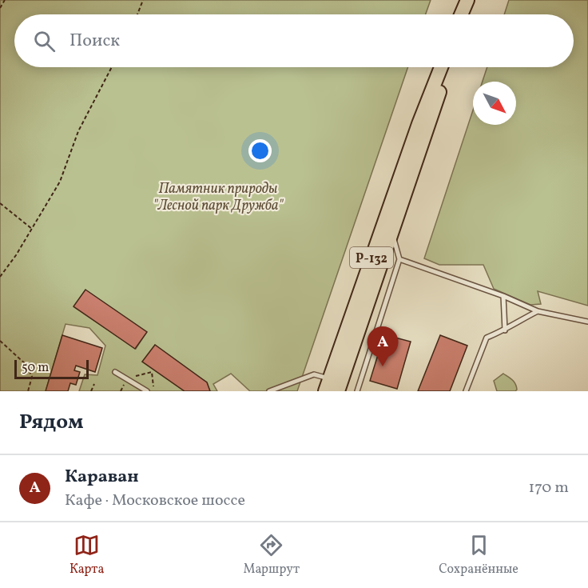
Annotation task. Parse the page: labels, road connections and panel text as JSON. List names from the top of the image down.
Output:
{
  "streets": {
    "highway": ["Р-132"]
  },
  "parks": ["Памятник природы \"Лесной парк Дружба\""],
  "scale_bar": "50 m",
  "north": "bottom right",
  "page": {
    "search": "Поиск",
    "pins": "A",
    "scale": "50 m",
    "heading": "Рядом",
    "list": [
      {
        "mark": "A",
        "name": "Караван",
        "note": "Кафе · Московское шоссе",
        "value": "170 m"
      }
    ],
    "nav": ["Карта", "Маршрут", "Сохранённые"]
  }
}
